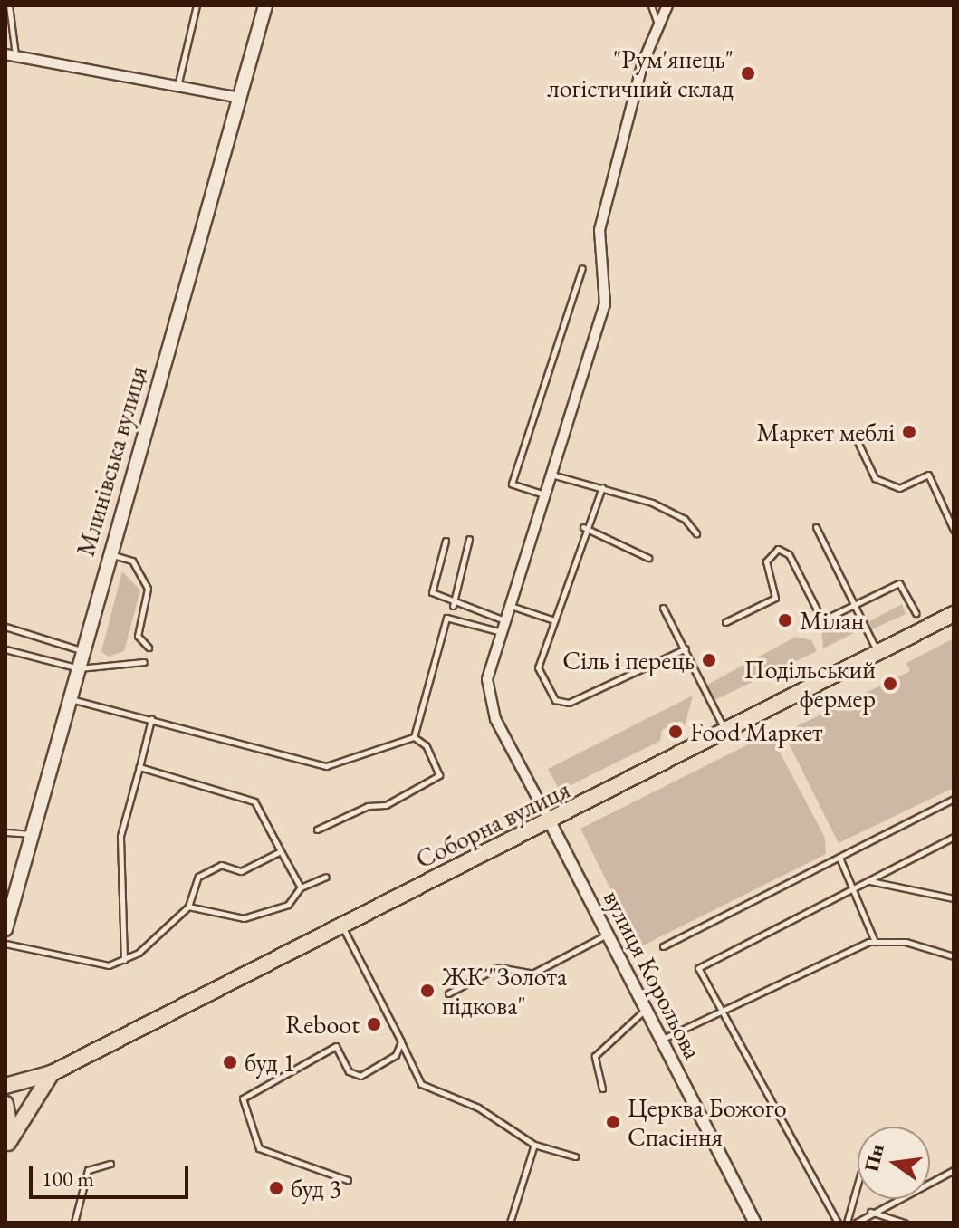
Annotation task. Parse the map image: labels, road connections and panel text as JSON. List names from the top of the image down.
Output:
{
  "streets": {
    "main road": ["Млинівська вулиця", "Соборна вулиця"],
    "street": ["вулиця Корольова"]
  },
  "crossings": [
    ["Соборна вулиця", "вулиця Корольова"]
  ],
  "places": [
    "\"Рум'янець\" логістичний склад",
    "Маркет меблі",
    "Мілан",
    "Сіль і перець",
    "Подільський фермер",
    "Food Маркет",
    "ЖК \"Золота підкова\"",
    "Reboot",
    "буд 1",
    "Церква Божого Спасіння",
    "буд 3"
  ],
  "scale_bar": "100 m",
  "north": "left"
}
